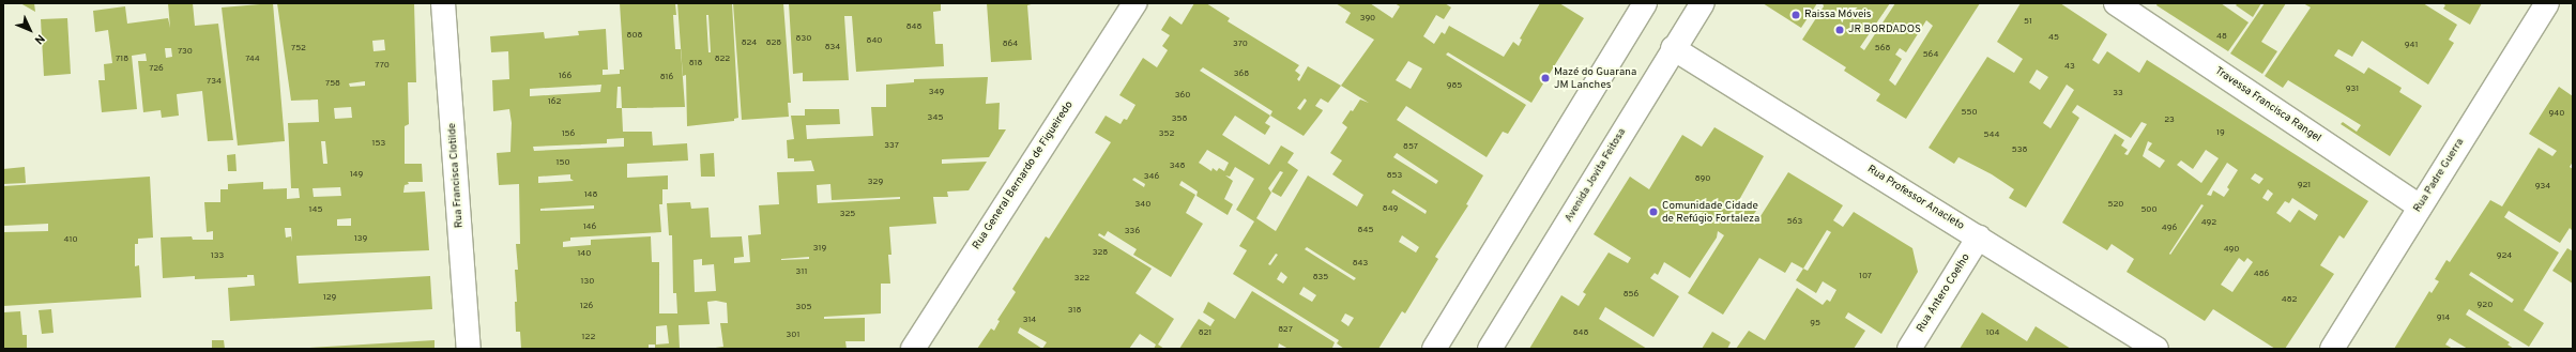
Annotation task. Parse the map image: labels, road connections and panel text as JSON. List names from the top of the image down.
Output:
{
  "streets": {
    "street": [
      "Travessa Francisca Rangel",
      "Rua Francisca Clotilde",
      "Rua General Bernardo de Figueiredo",
      "Avenida Jovita Feitosa",
      "Rua Padre Guerra",
      "Rua Professor Anacleto",
      "Rua Antero Coelho"
    ]
  },
  "crossings": [
    ["Travessa Francisca Rangel", "Rua Padre Guerra"],
    ["Avenida Jovita Feitosa", "Rua Professor Anacleto"],
    ["Rua Professor Anacleto", "Rua Antero Coelho"]
  ],
  "places": [
    "Raissa Móveis",
    "JR BORDADOS",
    "Mazé do Guarana JM Lanches",
    "Comunidade Cidade de Refúgio Fortaleza"
  ],
  "house_numbers": [
    "390",
    "51",
    "848",
    "808",
    "48",
    "45",
    "830",
    "840",
    "824",
    "828",
    "864",
    "370",
    "941",
    "834",
    "752",
    "568",
    "730",
    "564",
    "718",
    "744",
    "822",
    "818",
    "770",
    "43",
    "726",
    "368",
    "166",
    "816",
    "734",
    "758",
    "985",
    "931",
    "349",
    "33",
    "360",
    "162",
    "550",
    "940",
    "345",
    "358",
    "23",
    "19",
    "156",
    "352",
    "544",
    "153",
    "337",
    "857",
    "538",
    "150",
    "348",
    "149",
    "853",
    "346",
    "890",
    "329",
    "921",
    "934",
    "148",
    "340",
    "520",
    "849",
    "145",
    "500",
    "325",
    "563",
    "492",
    "146",
    "496",
    "845",
    "336",
    "139",
    "410",
    "319",
    "490",
    "328",
    "140",
    "133",
    "924",
    "843",
    "311",
    "486",
    "107",
    "835",
    "322",
    "130",
    "856",
    "129",
    "482",
    "920",
    "126",
    "305",
    "318",
    "914",
    "314",
    "95",
    "827",
    "821",
    "848",
    "104",
    "301",
    "122"
  ],
  "north": "bottom right"
}
